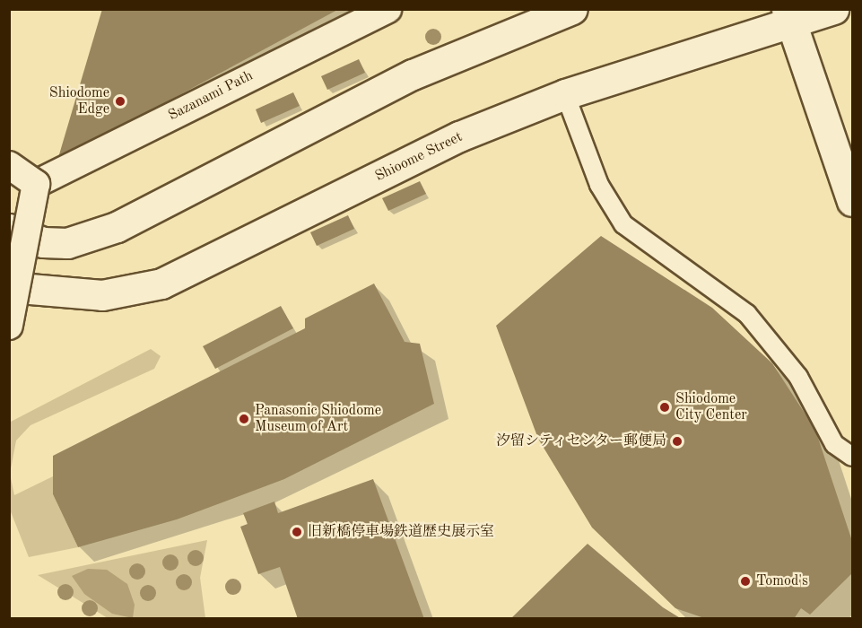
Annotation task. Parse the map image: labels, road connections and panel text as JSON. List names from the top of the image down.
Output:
{
  "streets": {
    "main road": ["Shioome Street"],
    "street": ["Sazanami Path"]
  },
  "places": [
    "Shiodome Edge",
    "Shiodome City Center",
    "Panasonic Shiodome Museum of Art",
    "汐留シティセンター郵便局",
    "旧新橋停車場鉄道歴史展示室",
    "Tomod's"
  ]
}
